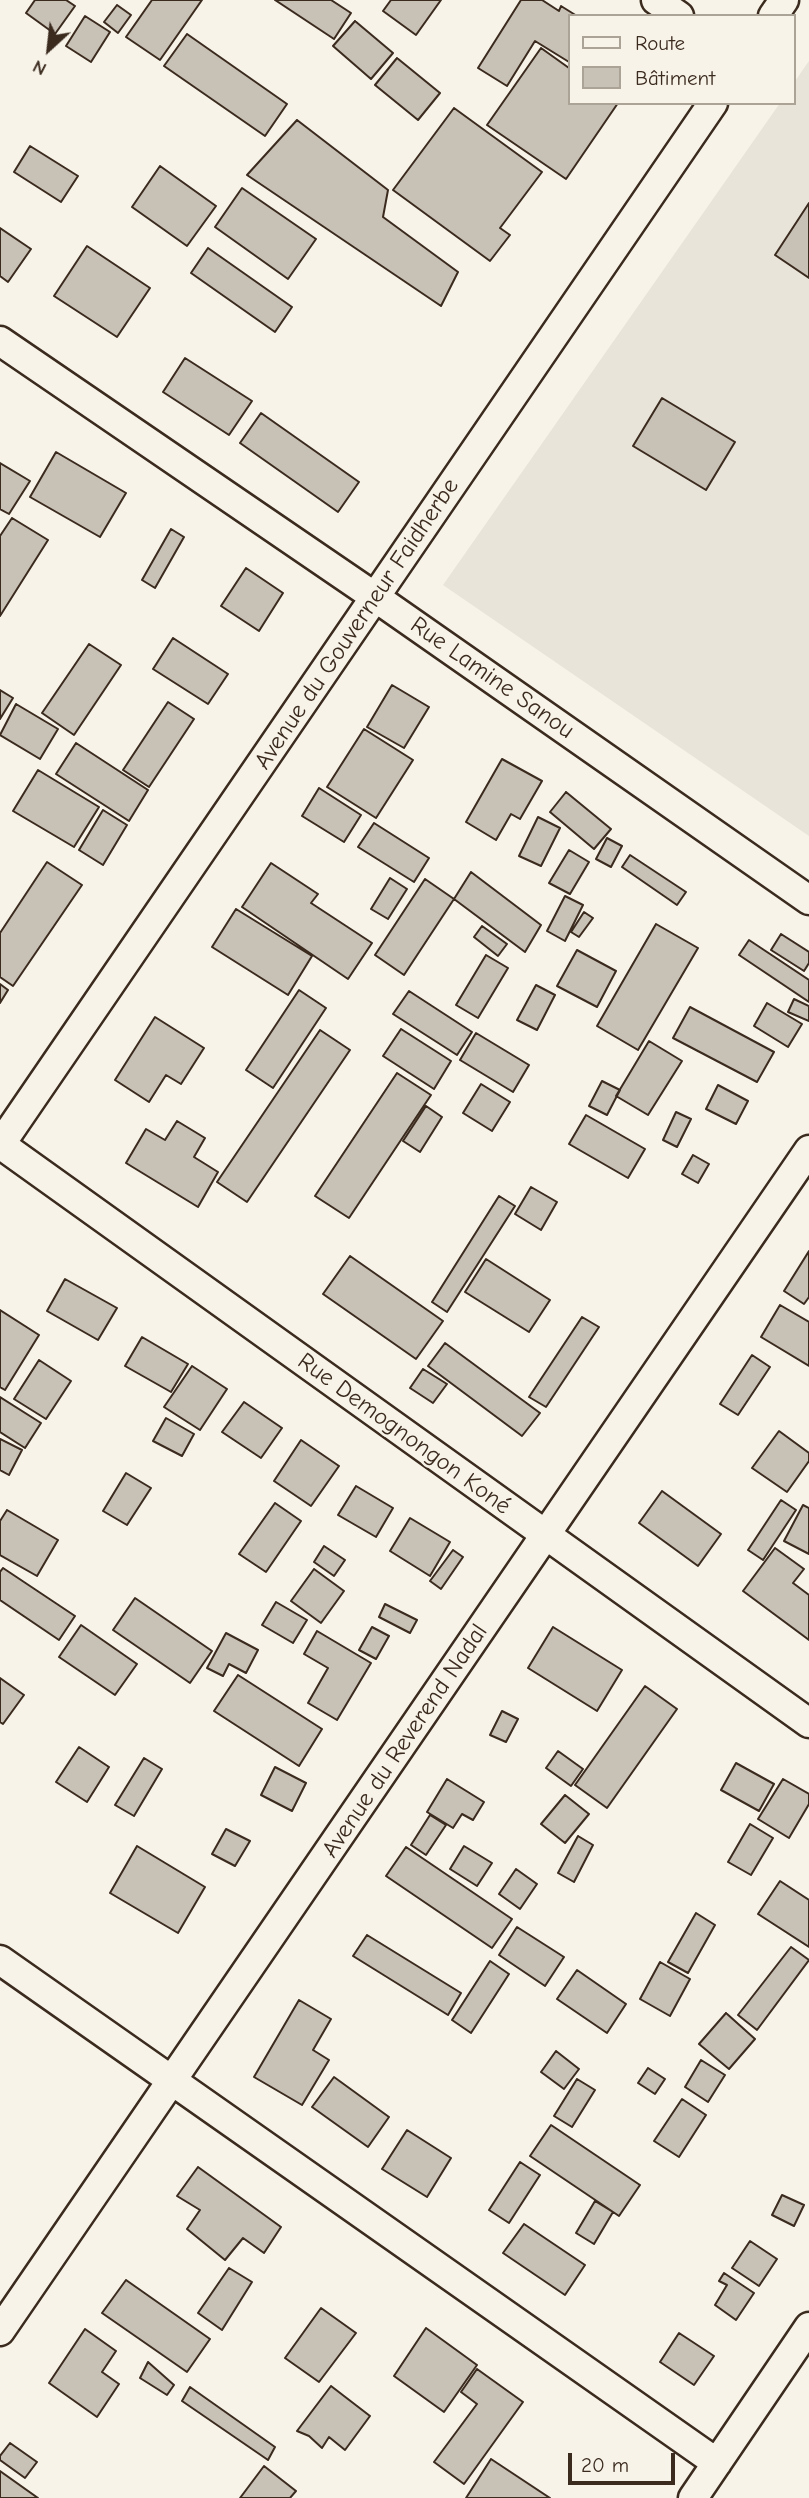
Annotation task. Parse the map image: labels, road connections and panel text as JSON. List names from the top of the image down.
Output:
{
  "streets": {
    "street": [
      "Avenue du Gouverneur Faidherbe",
      "Rue Lamine Sanou",
      "Rue Demognongon Koné",
      "Avenue du Reverend Nadal"
    ]
  },
  "crossings": [
    ["Avenue du Gouverneur Faidherbe", "Rue Lamine Sanou"],
    ["Avenue du Gouverneur Faidherbe", "Rue Demognongon Koné"],
    ["Rue Demognongon Koné", "Avenue du Reverend Nadal"]
  ],
  "legend": ["Route", "Bâtiment"],
  "scale_bar": "20 m",
  "north": "bottom left"
}
